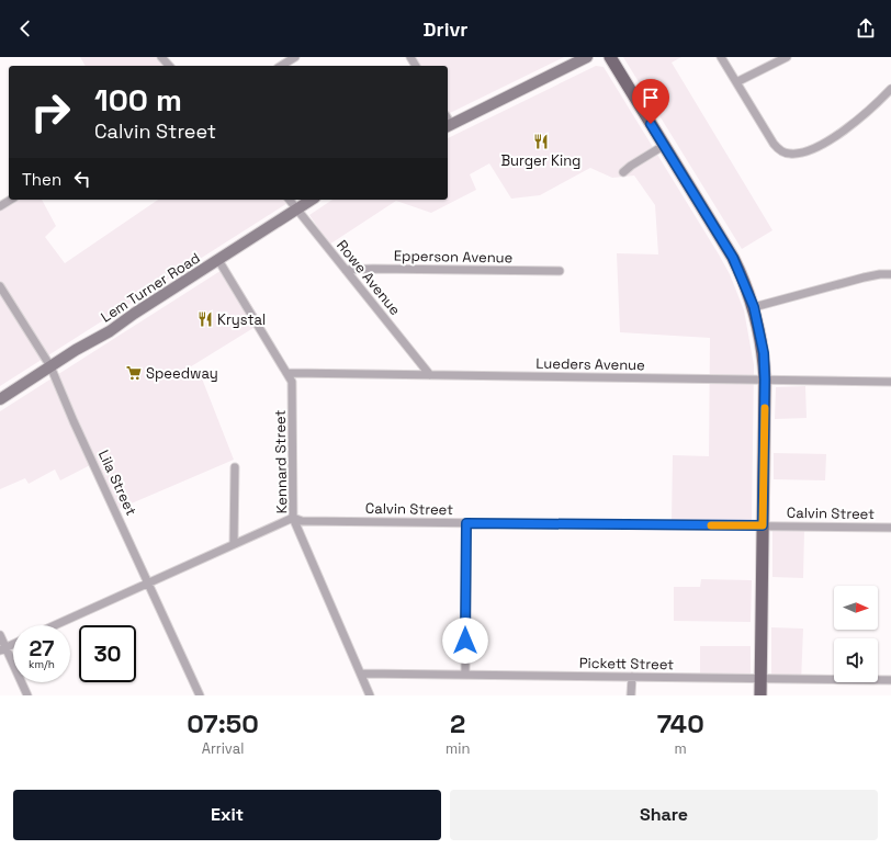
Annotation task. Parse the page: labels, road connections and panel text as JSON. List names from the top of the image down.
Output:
{
  "streets": {
    "main road": ["Lem Turner Road"],
    "street": [
      "Epperson Avenue",
      "Rowe Avenue",
      "Lueders Avenue",
      "Kennard Street",
      "Lila Street",
      "Calvin Street",
      "Pickett Street"
    ]
  },
  "crossings": [
    ["Epperson Avenue", "Rowe Avenue"],
    ["Rowe Avenue", "Lem Turner Road"],
    ["Rowe Avenue", "Lueders Avenue"],
    ["Lem Turner Road", "Kennard Street"],
    ["Lem Turner Road", "Lila Street"],
    ["Lueders Avenue", "Kennard Street"],
    ["Kennard Street", "Calvin Street"],
    ["Kennard Street", "Pickett Street"]
  ],
  "places": {
    "restaurant": ["Burger King", "Krystal"],
    "supermarket": ["Speedway"]
  },
  "north": "right",
  "page": {
    "header": "Drivr",
    "turn": ["100 m", "Calvin Street"],
    "then": "Then",
    "speed": "27 km/h",
    "limit": "30",
    "eta": [
      "07:50",
      "Arrival",
      "2",
      "min",
      "740",
      "m"
    ],
    "buttons": ["Exit", "Share"]
  }
}
